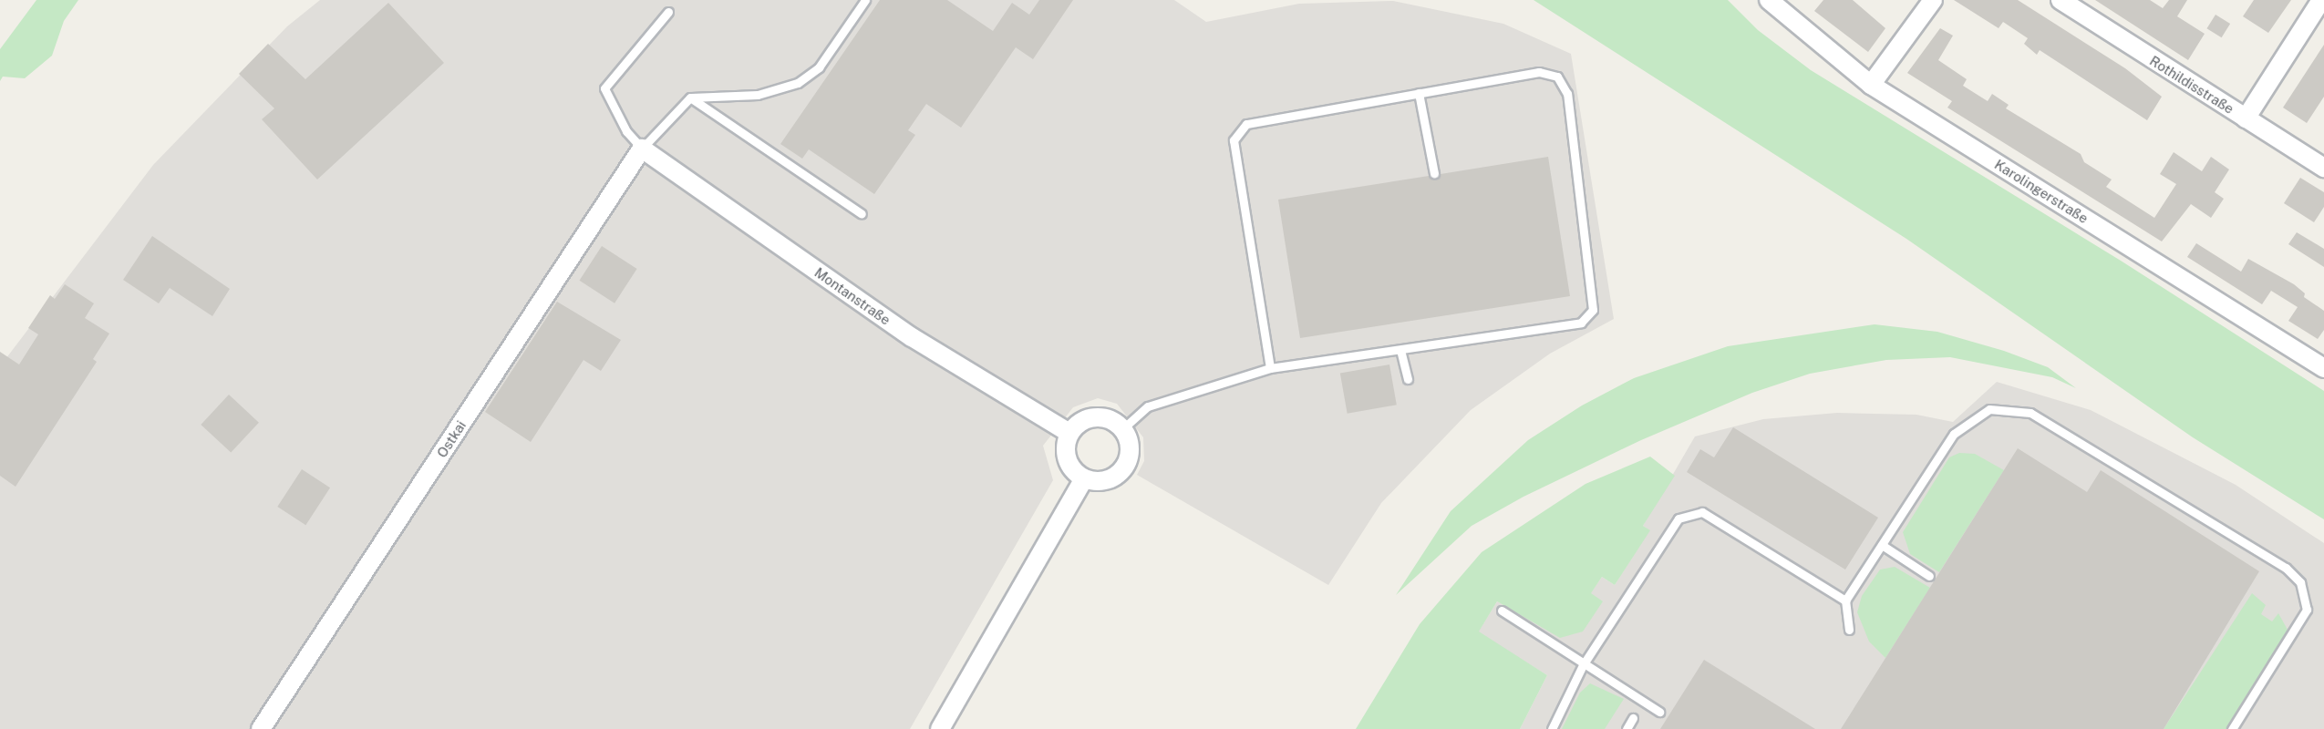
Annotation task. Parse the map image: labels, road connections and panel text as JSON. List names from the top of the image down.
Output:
{
  "streets": {
    "street": [
      "Rothildisstraße",
      "Karolingerstraße",
      "Montanstraße",
      "Ostkai"
    ]
  },
  "crossings": [
    ["Montanstraße", "Ostkai"]
  ]
}
